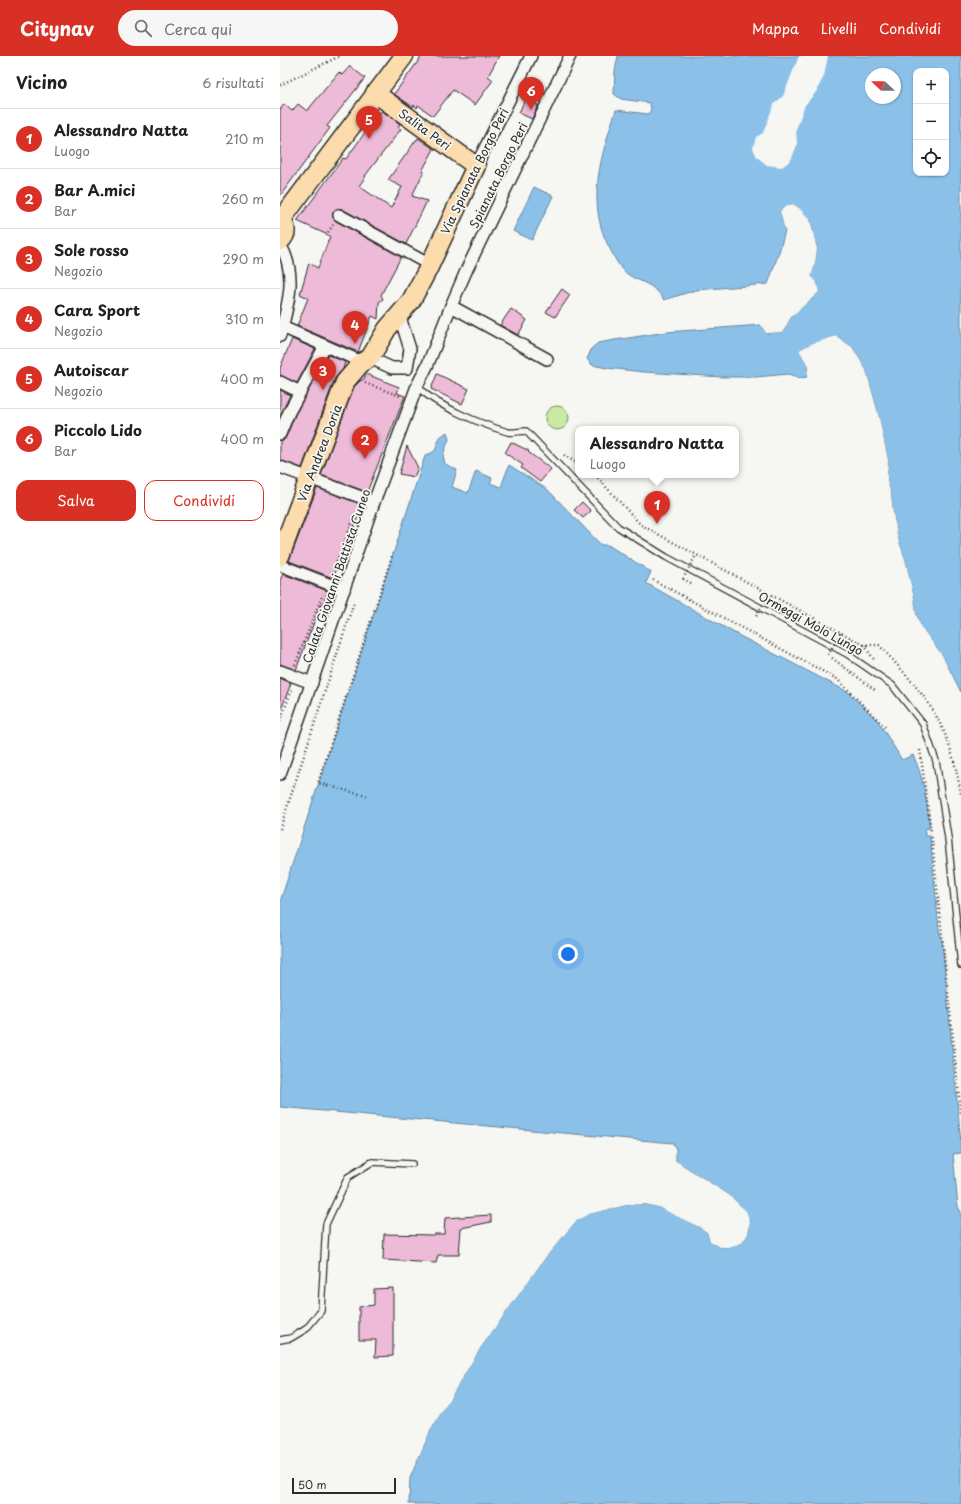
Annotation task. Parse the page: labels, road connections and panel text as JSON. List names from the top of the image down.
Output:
{
  "streets": {
    "main road": ["Salita Peri", "Via Spianata Borgo Peri", "Via Andrea Doria"],
    "street": ["Spianata Borgo Peri", "Calata Giovanni Battista Cuneo"],
    "lane": ["Ormeggi Molo Lungo"]
  },
  "crossings": [
    ["Salita Peri", "Via Spianata Borgo Peri"],
    ["Via Spianata Borgo Peri", "Via Andrea Doria"],
    ["Spianata Borgo Peri", "Calata Giovanni Battista Cuneo"],
    ["Spianata Borgo Peri", "Ormeggi Molo Lungo"],
    ["Calata Giovanni Battista Cuneo", "Ormeggi Molo Lungo"]
  ],
  "scale_bar": "50 m",
  "north": "left",
  "page": {
    "header": "Citynav",
    "search": "Cerca qui",
    "nav": ["Mappa", "Livelli", "Condividi"],
    "heading": ["Vicino", "6 risultati"],
    "map_buttons": ["+", "−"],
    "pins": [
      "6",
      "5",
      "4",
      "3",
      "2",
      "1"
    ],
    "list": [
      {
        "mark": "1",
        "name": "Alessandro Natta",
        "note": "Luogo",
        "value": "210 m"
      },
      {
        "mark": "2",
        "name": "Bar A.mici",
        "note": "Bar",
        "value": "260 m"
      },
      {
        "mark": "3",
        "name": "Sole rosso",
        "note": "Negozio",
        "value": "290 m"
      },
      {
        "mark": "4",
        "name": "Cara Sport",
        "note": "Negozio",
        "value": "310 m"
      },
      {
        "mark": "5",
        "name": "Autoiscar",
        "note": "Negozio",
        "value": "400 m"
      },
      {
        "mark": "6",
        "name": "Piccolo Lido",
        "note": "Bar",
        "value": "400 m"
      }
    ],
    "popup": ["Alessandro Natta", "Luogo"],
    "buttons": ["Salva", "Condividi"],
    "scale": "50 m"
  }
}
